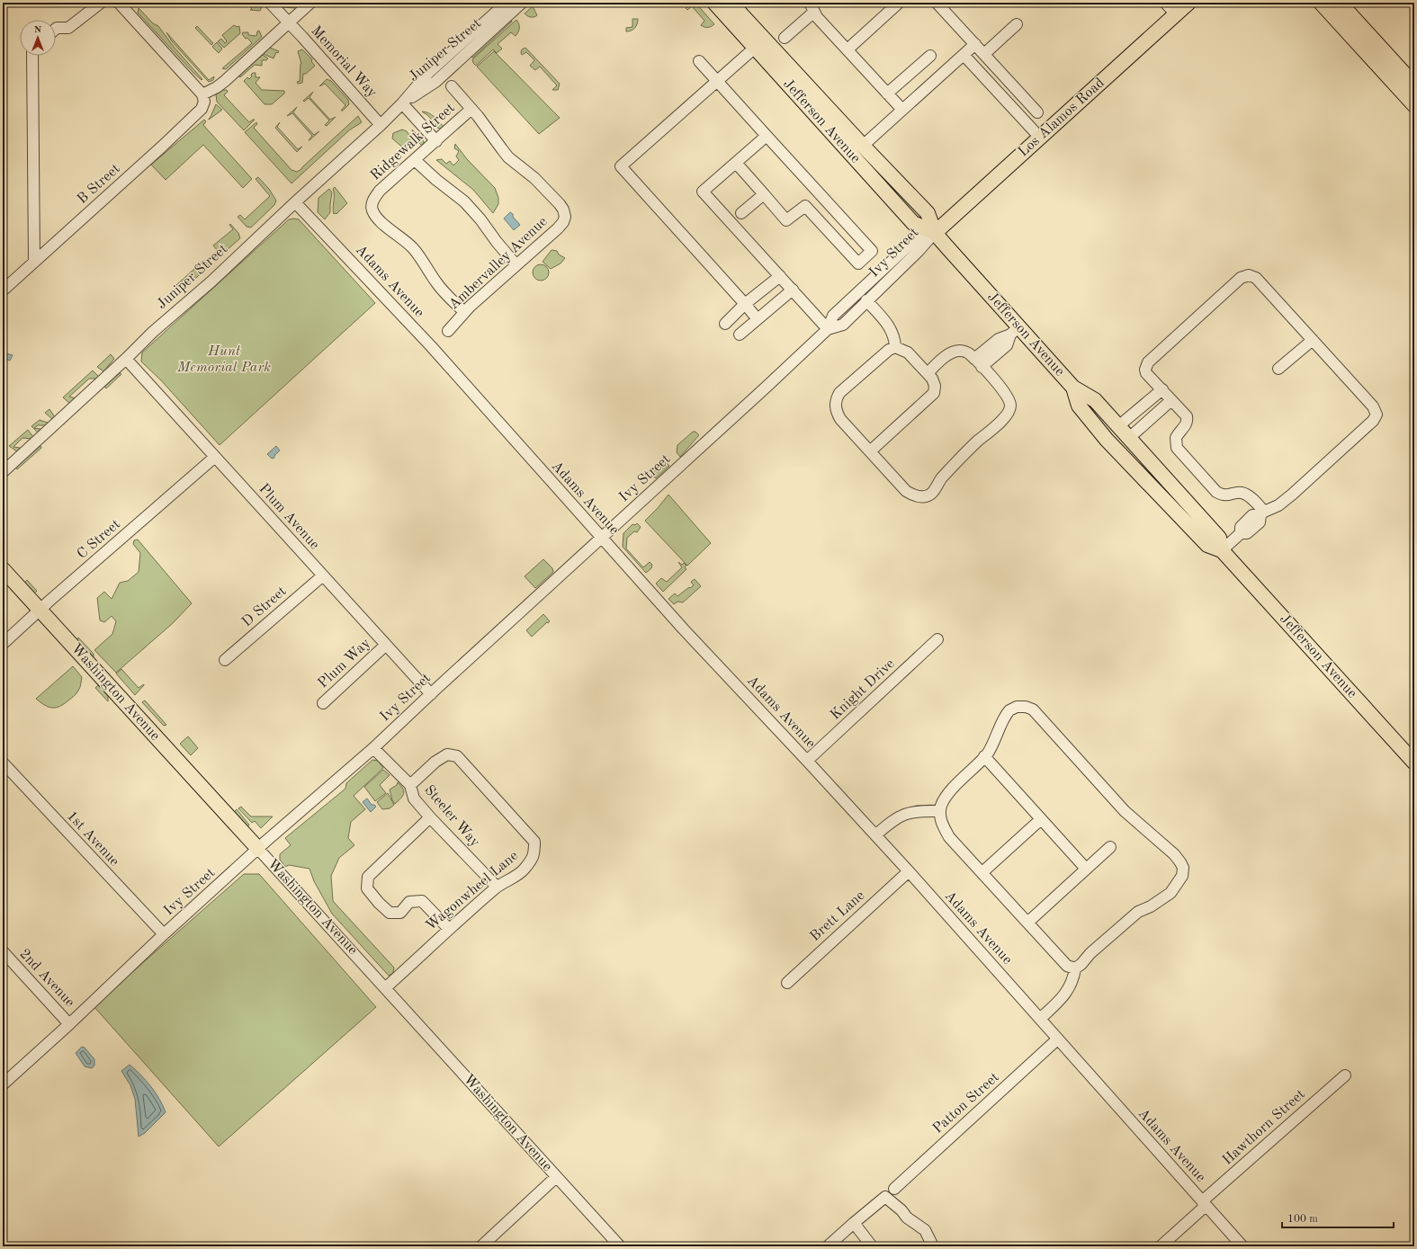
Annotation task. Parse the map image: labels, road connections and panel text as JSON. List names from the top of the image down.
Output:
{
  "streets": {
    "main road": ["Los Alamos Road", "Jefferson Avenue", "Washington Avenue"],
    "street": [
      "Juniper Street",
      "Memorial Way",
      "Ridgewalk Street",
      "B Street",
      "Ivy Street",
      "Ambervalley Avenue",
      "Adams Avenue",
      "Plum Avenue",
      "C Street",
      "D Street",
      "Plum Way",
      "Knight Drive",
      "Steeler Way",
      "1st Avenue",
      "Wagonwheel Lane",
      "Brett Lane",
      "2nd Avenue",
      "Patton Street",
      "Hawthorn Street"
    ]
  },
  "crossings": [
    ["Juniper Street", "Memorial Way"],
    ["Juniper Street", "Adams Avenue"],
    ["Juniper Street", "Plum Avenue"],
    ["Los Alamos Road", "Jefferson Avenue"],
    ["Los Alamos Road", "Ivy Street"],
    ["Jefferson Avenue", "Ivy Street"],
    ["Ridgewalk Street", "Ambervalley Avenue"],
    ["Ivy Street", "Adams Avenue"],
    ["Ivy Street", "Plum Avenue"],
    ["Ivy Street", "Washington Avenue"],
    ["Ivy Street", "Steeler Way"],
    ["Ivy Street", "1st Avenue"],
    ["Ivy Street", "2nd Avenue"],
    ["Adams Avenue", "Knight Drive"],
    ["Adams Avenue", "Brett Lane"],
    ["Adams Avenue", "Patton Street"],
    ["Adams Avenue", "Hawthorn Street"],
    ["Plum Avenue", "C Street"],
    ["Plum Avenue", "D Street"],
    ["Plum Avenue", "Plum Way"],
    ["C Street", "Washington Avenue"],
    ["Washington Avenue", "Wagonwheel Lane"],
    ["Steeler Way", "Wagonwheel Lane"]
  ],
  "parks": ["Hunt Memorial Park"],
  "scale_bar": "100 m",
  "north": "top"
}
